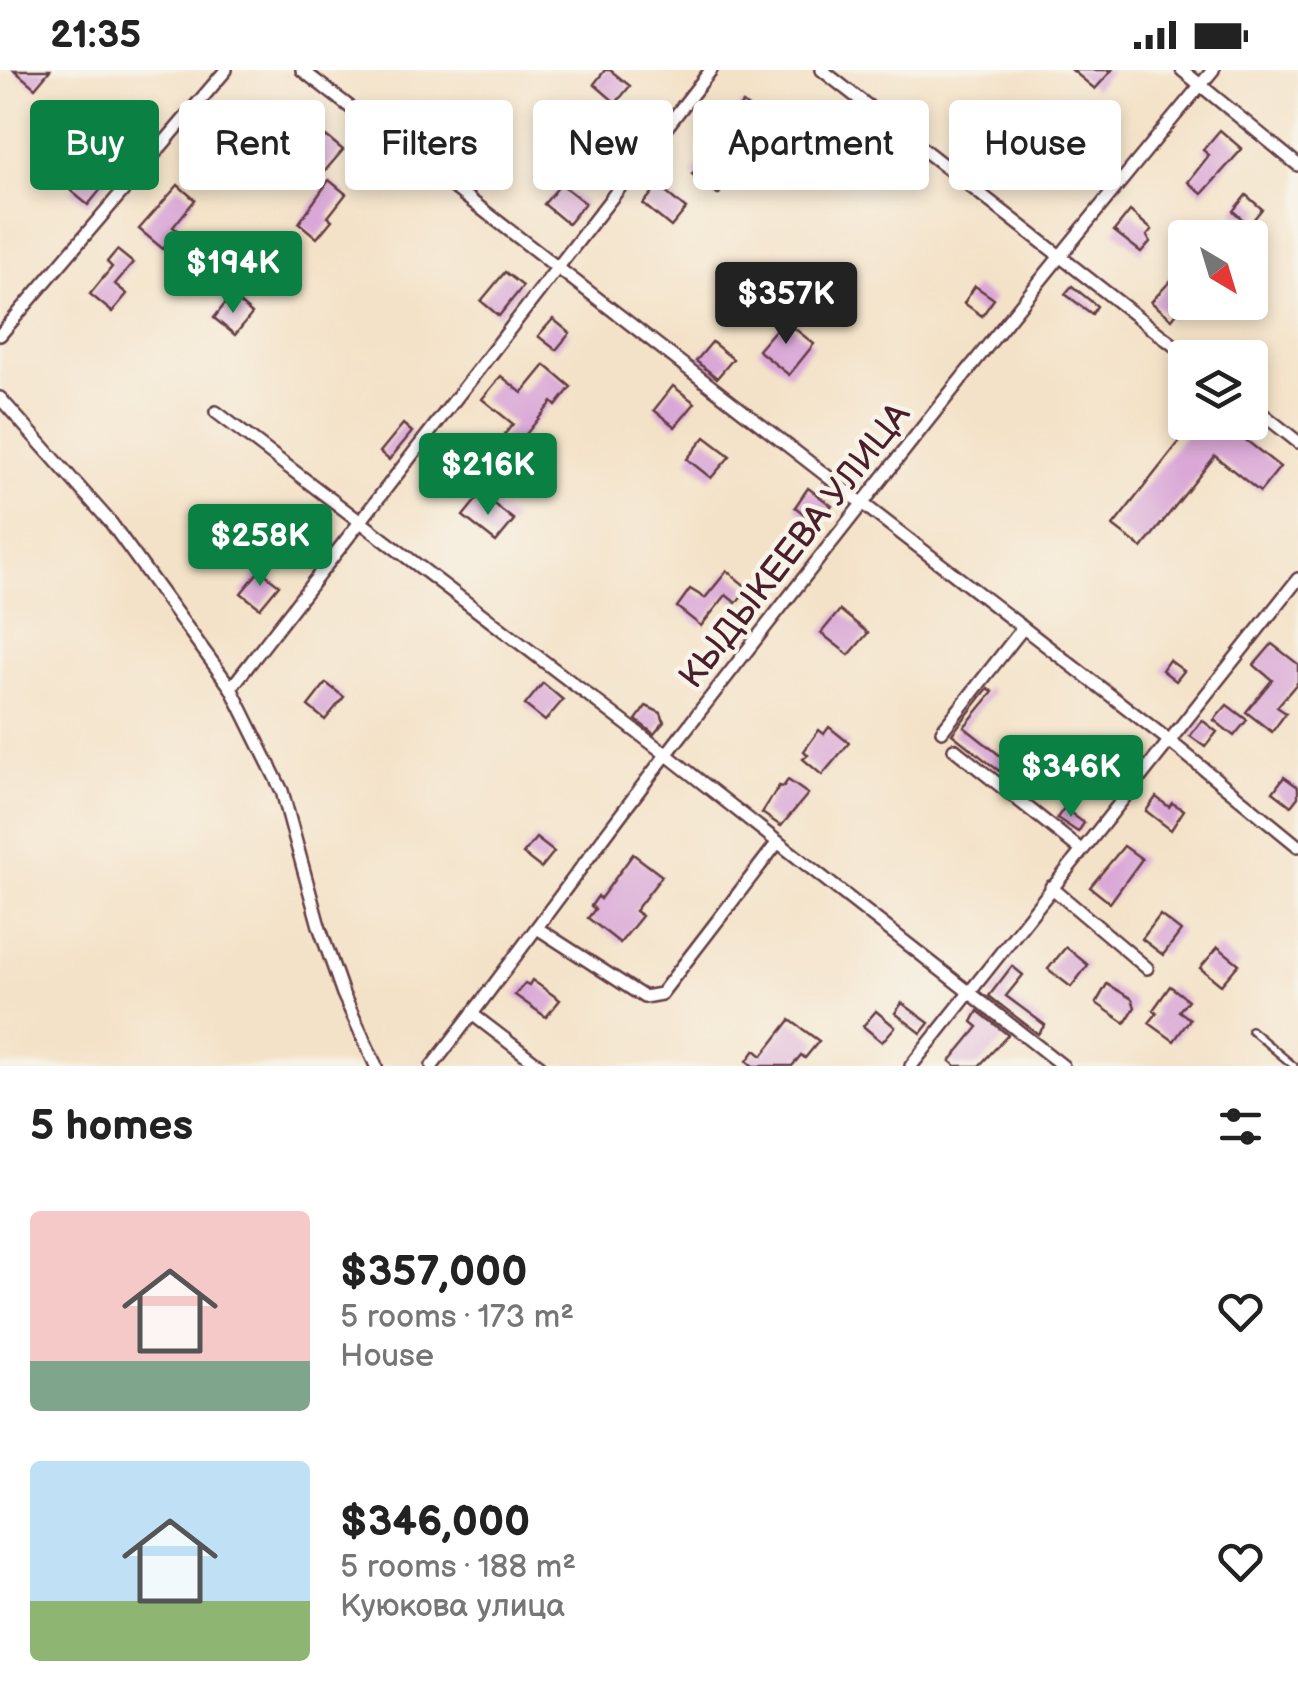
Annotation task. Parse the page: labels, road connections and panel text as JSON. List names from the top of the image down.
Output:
{
  "streets": {
    "street": ["КЫДЫКЕЕВА УЛИЦА"]
  },
  "north": "bottom right",
  "page": {
    "status": "21:35",
    "chip": [
      "Buy",
      "Rent",
      "Filters",
      "New",
      "Apartment",
      "House"
    ],
    "price": [
      "$194K",
      "$357K",
      "$216K",
      "$258K",
      "$346K"
    ],
    "heading": "5 homes",
    "list": [
      {
        "name": "$357,000",
        "note": "5 rooms · 173 m² · House"
      },
      {
        "name": "$346,000",
        "note": "5 rooms · 188 m² · Куюкова улица"
      }
    ]
  }
}
